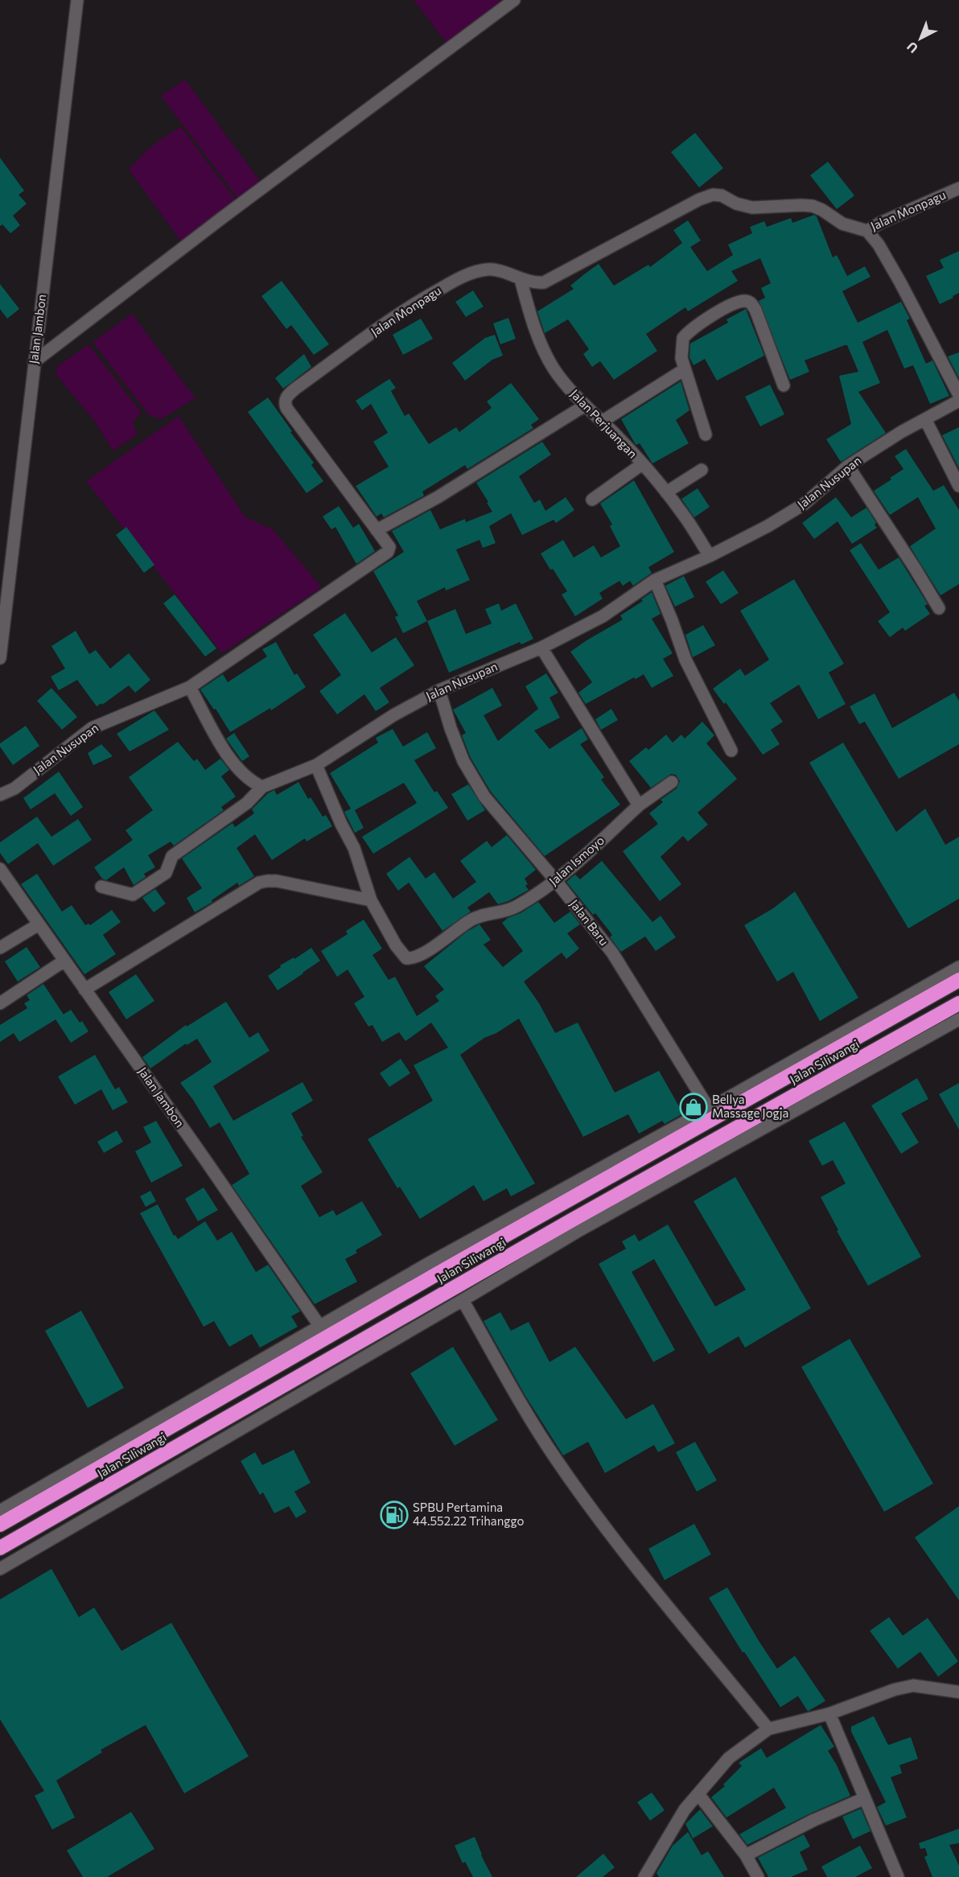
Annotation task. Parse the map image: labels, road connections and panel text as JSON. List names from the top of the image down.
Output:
{
  "streets": {
    "highway": ["Jalan Siliwangi"],
    "street": [
      "Jalan Monpagu",
      "Jalan Jambon",
      "Jalan Perjuangan",
      "Jalan Nusupan",
      "Jalan Ismoyo",
      "Jalan Baru"
    ]
  },
  "crossings": [
    ["Jalan Monpagu", "Jalan Perjuangan"],
    ["Jalan Monpagu", "Jalan Nusupan"],
    ["Jalan Perjuangan", "Jalan Nusupan"],
    ["Jalan Nusupan", "Jalan Ismoyo"],
    ["Jalan Nusupan", "Jalan Baru"],
    ["Jalan Ismoyo", "Jalan Baru"]
  ],
  "places": {
    "shop": ["Bellya Massage Jogja"],
    "fuel station": ["SPBU Pertamina 44.552.22 Trihanggo"]
  },
  "north": "bottom left"
}
